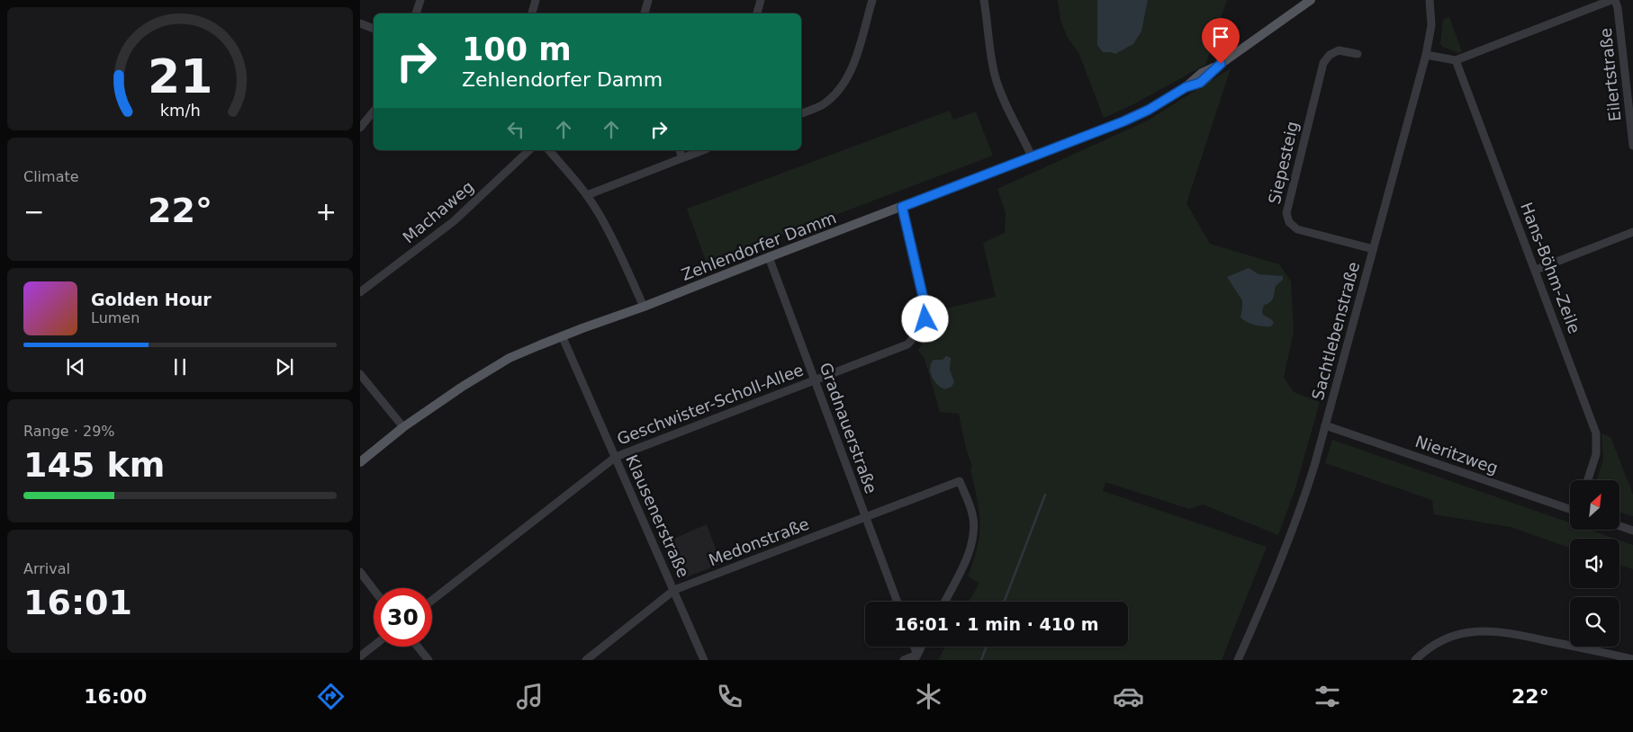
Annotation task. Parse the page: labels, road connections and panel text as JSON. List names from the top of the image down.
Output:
{
  "streets": {
    "main road": ["Zehlendorfer Damm"],
    "street": [
      "Eilertstraße",
      "Siepesteig",
      "Machaweg",
      "Hans-Böhm-Zeile",
      "Sachtlebenstraße",
      "Geschwister-Scholl-Allee",
      "Gradnauerstraße",
      "Nieritzweg",
      "Klausenerstraße",
      "Medonstraße"
    ]
  },
  "crossings": [
    ["Siepesteig", "Sachtlebenstraße"],
    ["Zehlendorfer Damm", "Geschwister-Scholl-Allee"],
    ["Zehlendorfer Damm", "Gradnauerstraße"],
    ["Zehlendorfer Damm", "Klausenerstraße"],
    ["Sachtlebenstraße", "Nieritzweg"],
    ["Geschwister-Scholl-Allee", "Gradnauerstraße"],
    ["Geschwister-Scholl-Allee", "Klausenerstraße"],
    ["Gradnauerstraße", "Medonstraße"],
    ["Klausenerstraße", "Medonstraße"]
  ],
  "north": "top right",
  "page": {
    "turn": ["100 m", "Zehlendorfer Damm"],
    "tile": [
      "Climate",
      ["Range · 29%", "145 km"],
      ["Arrival", "16:01"]
    ],
    "heat": ["−", "22°", "+"],
    "song": ["Golden Hour", "Lumen"],
    "limit": "30",
    "trip": "16:01 · 1 min · 410 m",
    "tabs": ["16:00", "22°"],
    "gauge": ["21", "km/h"]
  }
}
